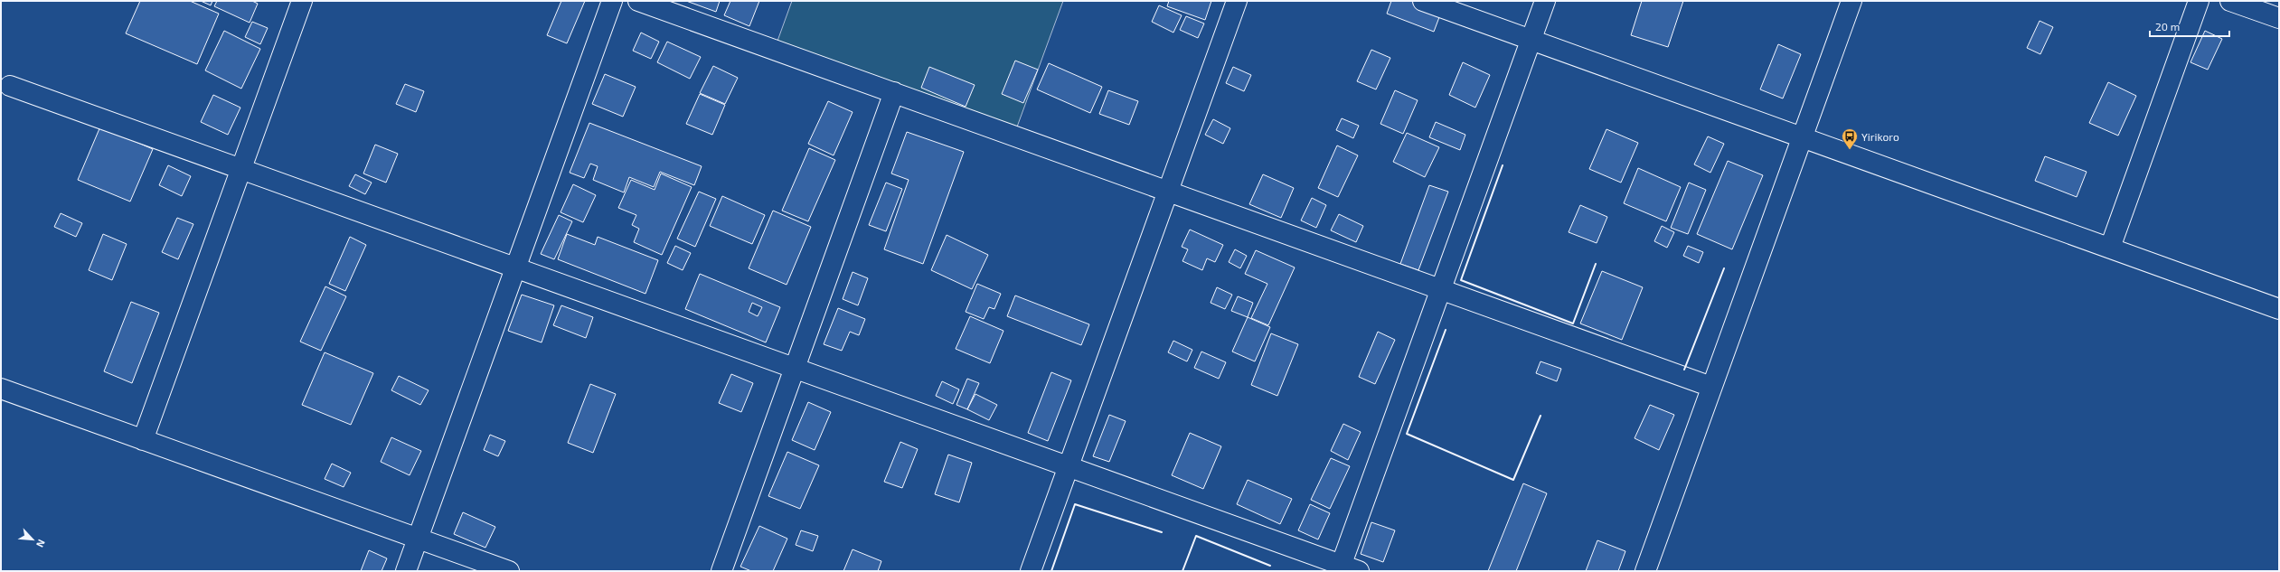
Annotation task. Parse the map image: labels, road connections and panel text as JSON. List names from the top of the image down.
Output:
{
  "places": {
    "bus stop": ["Yirikoro"]
  },
  "scale_bar": "20 m",
  "north": "bottom right"
}
